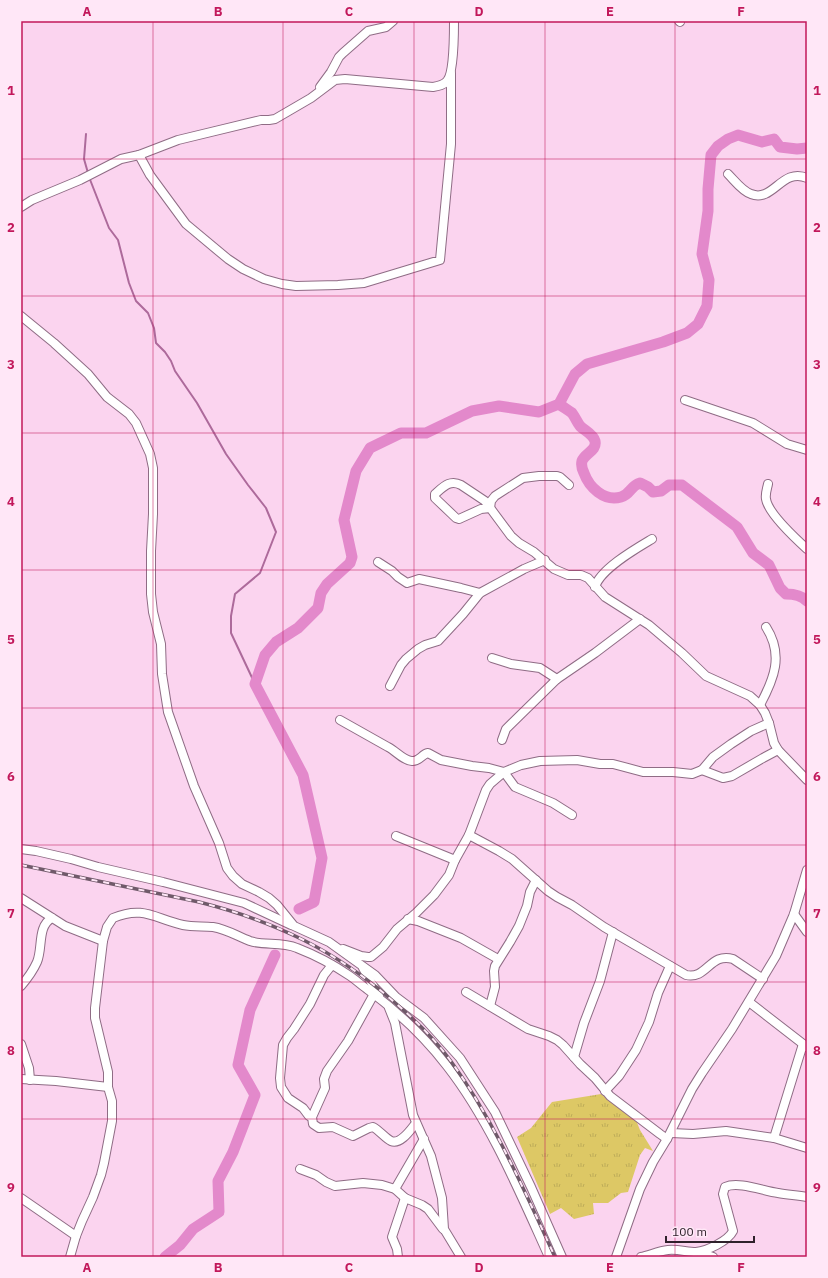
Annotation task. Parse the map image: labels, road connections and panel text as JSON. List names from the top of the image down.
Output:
{
  "scale_bar": "100 m",
  "grid": {
    "columns": [
      "A",
      "B",
      "C",
      "D",
      "E",
      "F"
    ],
    "rows": [
      "1",
      "2",
      "3",
      "4",
      "5",
      "6",
      "7",
      "8",
      "9"
    ]
  }
}
